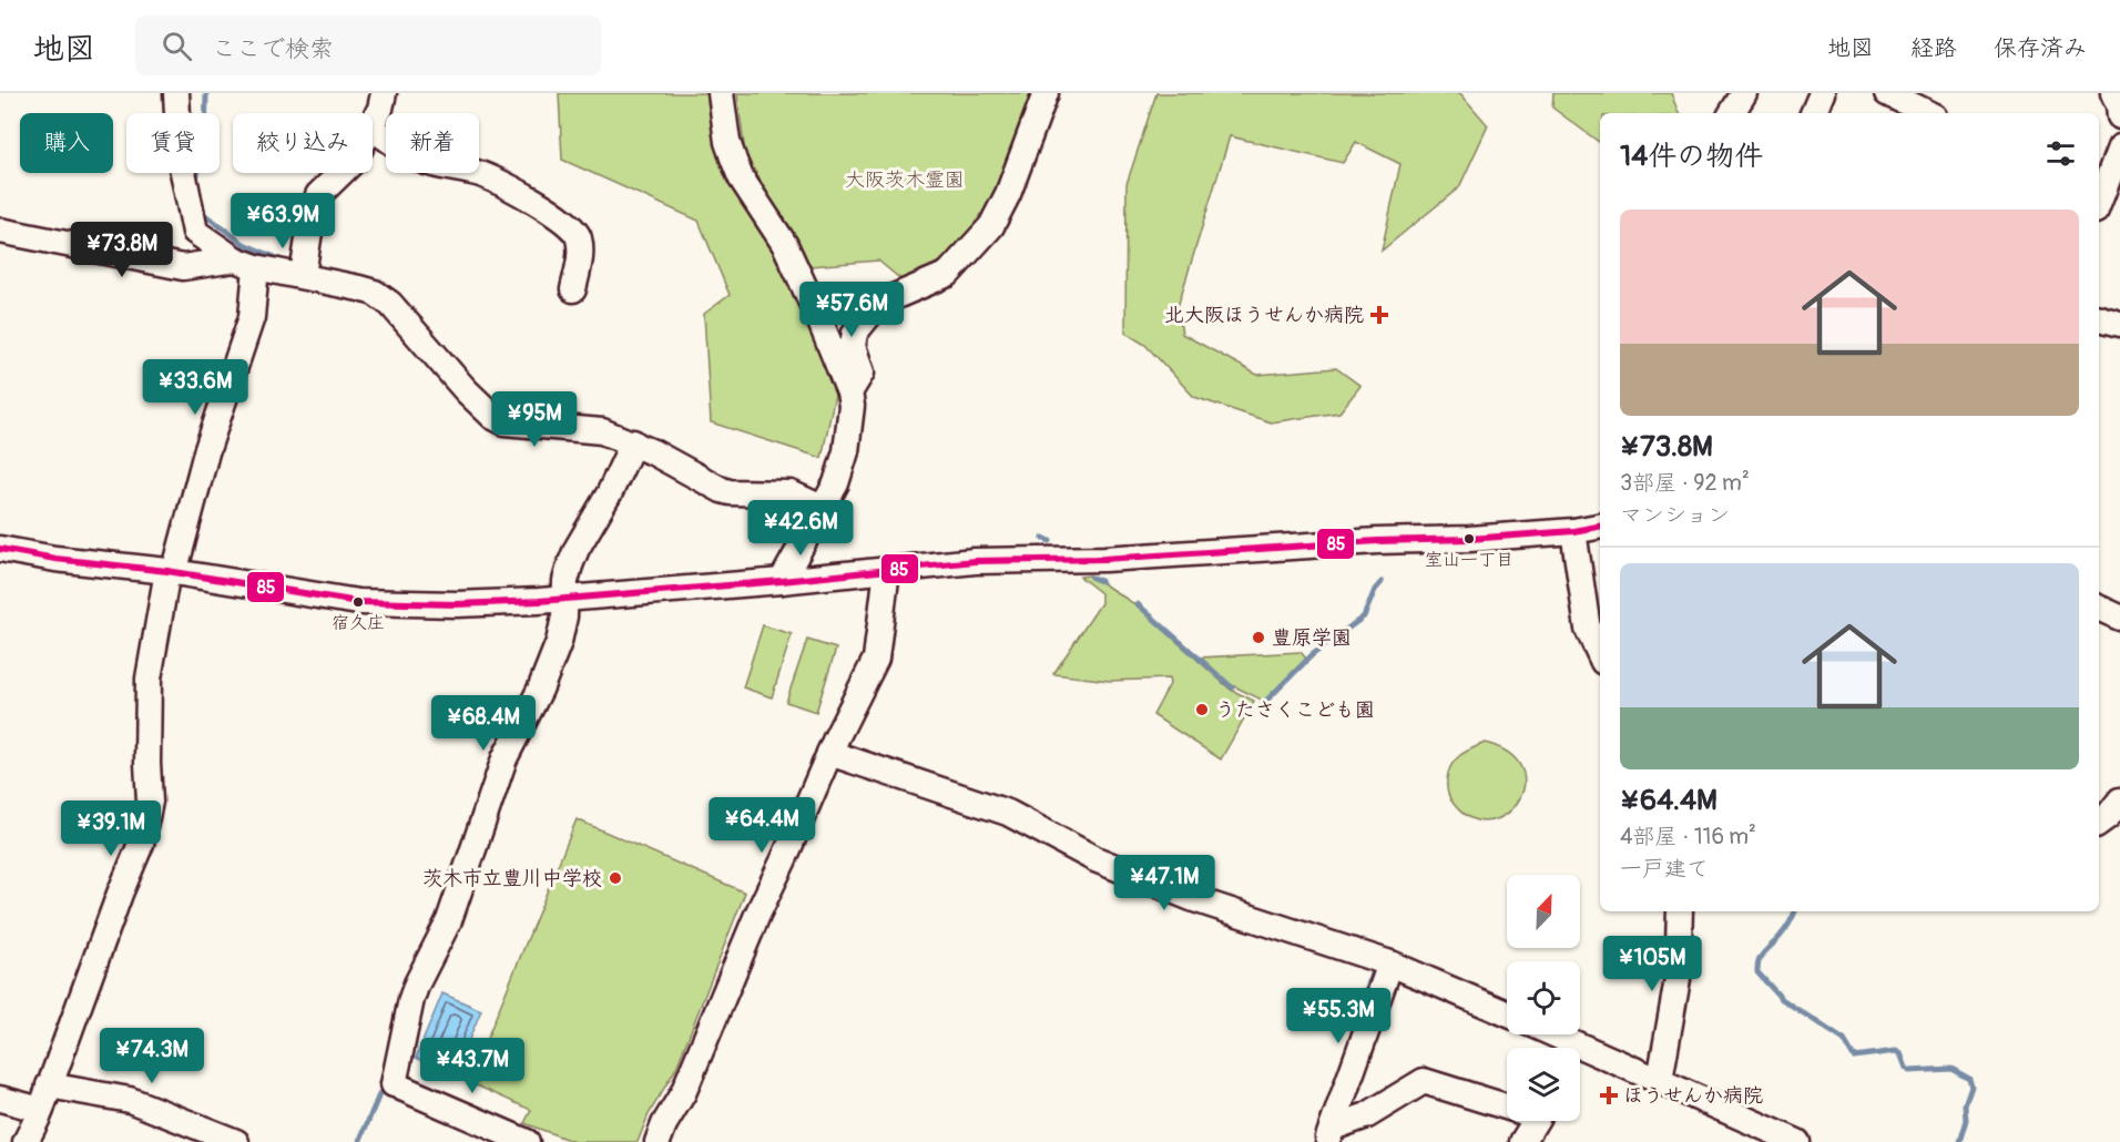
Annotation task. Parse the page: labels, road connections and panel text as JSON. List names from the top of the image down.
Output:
{
  "parks": ["大阪茨木霊園"],
  "places": {
    "health": ["北大阪ほうせんか病院", "ほうせんか病院"],
    "other": [
      "室山一丁目",
      "宿久庄",
      "豊原学園",
      "うたさくこども園",
      "茨木市立豊川中学校"
    ]
  },
  "lines": ["transit line 85"],
  "north": "top right",
  "page": {
    "header": "地図",
    "search": "ここで検索",
    "nav": ["地図", "経路", "保存済み"],
    "chip": [
      "購入",
      "賃貸",
      "絞り込み",
      "新着"
    ],
    "heading": "14件の物件",
    "price": [
      "¥63.9M",
      "¥73.8M",
      "¥57.6M",
      "¥33.6M",
      "¥95M",
      "¥42.6M",
      "¥68.4M",
      "¥64.4M",
      "¥39.1M",
      "¥47.1M",
      "¥105M",
      "¥55.3M",
      "¥74.3M",
      "¥43.7M"
    ],
    "list": [
      {
        "name": "¥73.8M",
        "note": "3部屋 · 92 m² · マンション"
      },
      {
        "name": "¥64.4M",
        "note": "4部屋 · 116 m² · 一戸建て"
      }
    ]
  }
}
